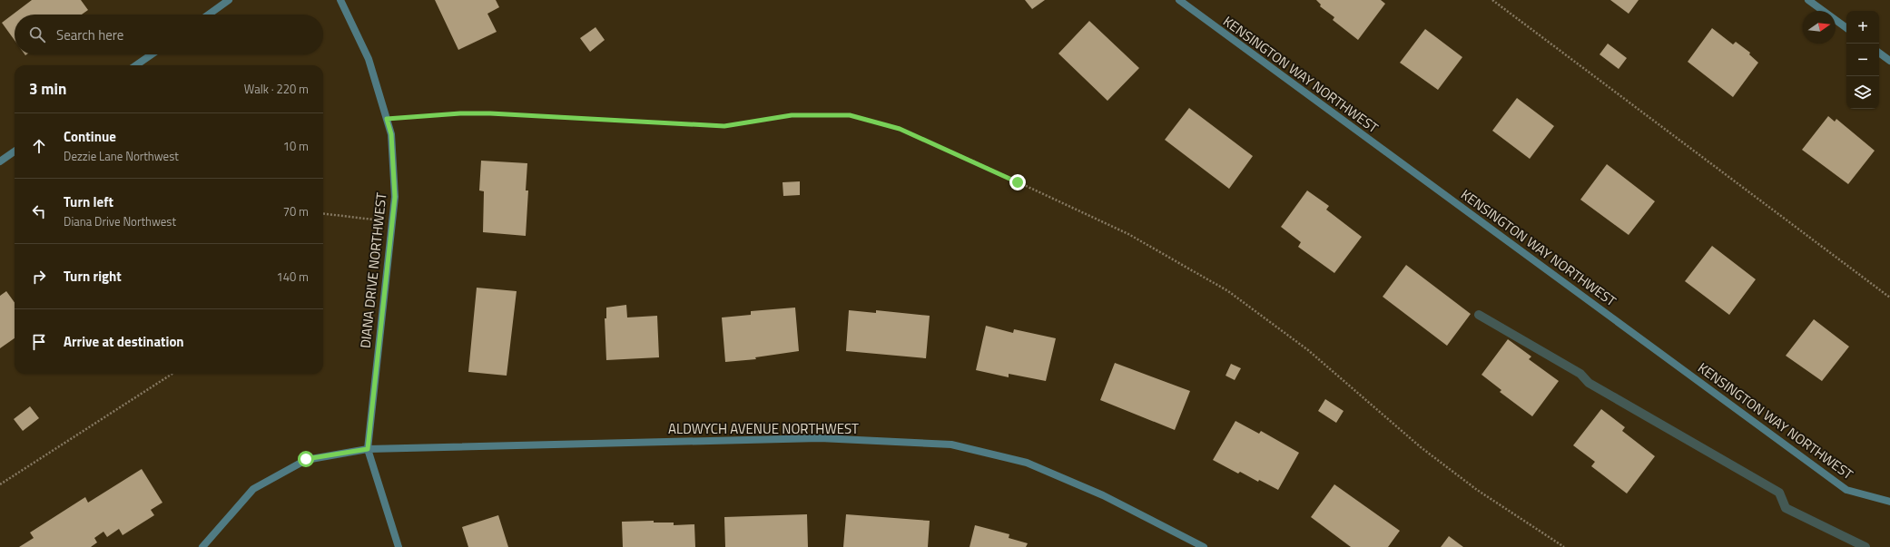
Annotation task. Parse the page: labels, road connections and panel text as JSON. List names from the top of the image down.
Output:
{
  "streets": {
    "street": ["KENSINGTON WAY NORTHWEST", "DIANA DRIVE NORTHWEST", "ALDWYCH AVENUE NORTHWEST"]
  },
  "crossings": [
    ["DIANA DRIVE NORTHWEST", "ALDWYCH AVENUE NORTHWEST"]
  ],
  "north": "right",
  "page": {
    "map_buttons": ["+", "−"],
    "search": "Search here",
    "heading": ["3 min", "Walk · 220 m"],
    "list": [
      ["Continue", "Dezzie Lane Northwest", "10 m"],
      ["Turn left", "Diana Drive Northwest", "70 m"],
      ["Turn right", "140 m"],
      "Arrive at destination"
    ]
  }
}
